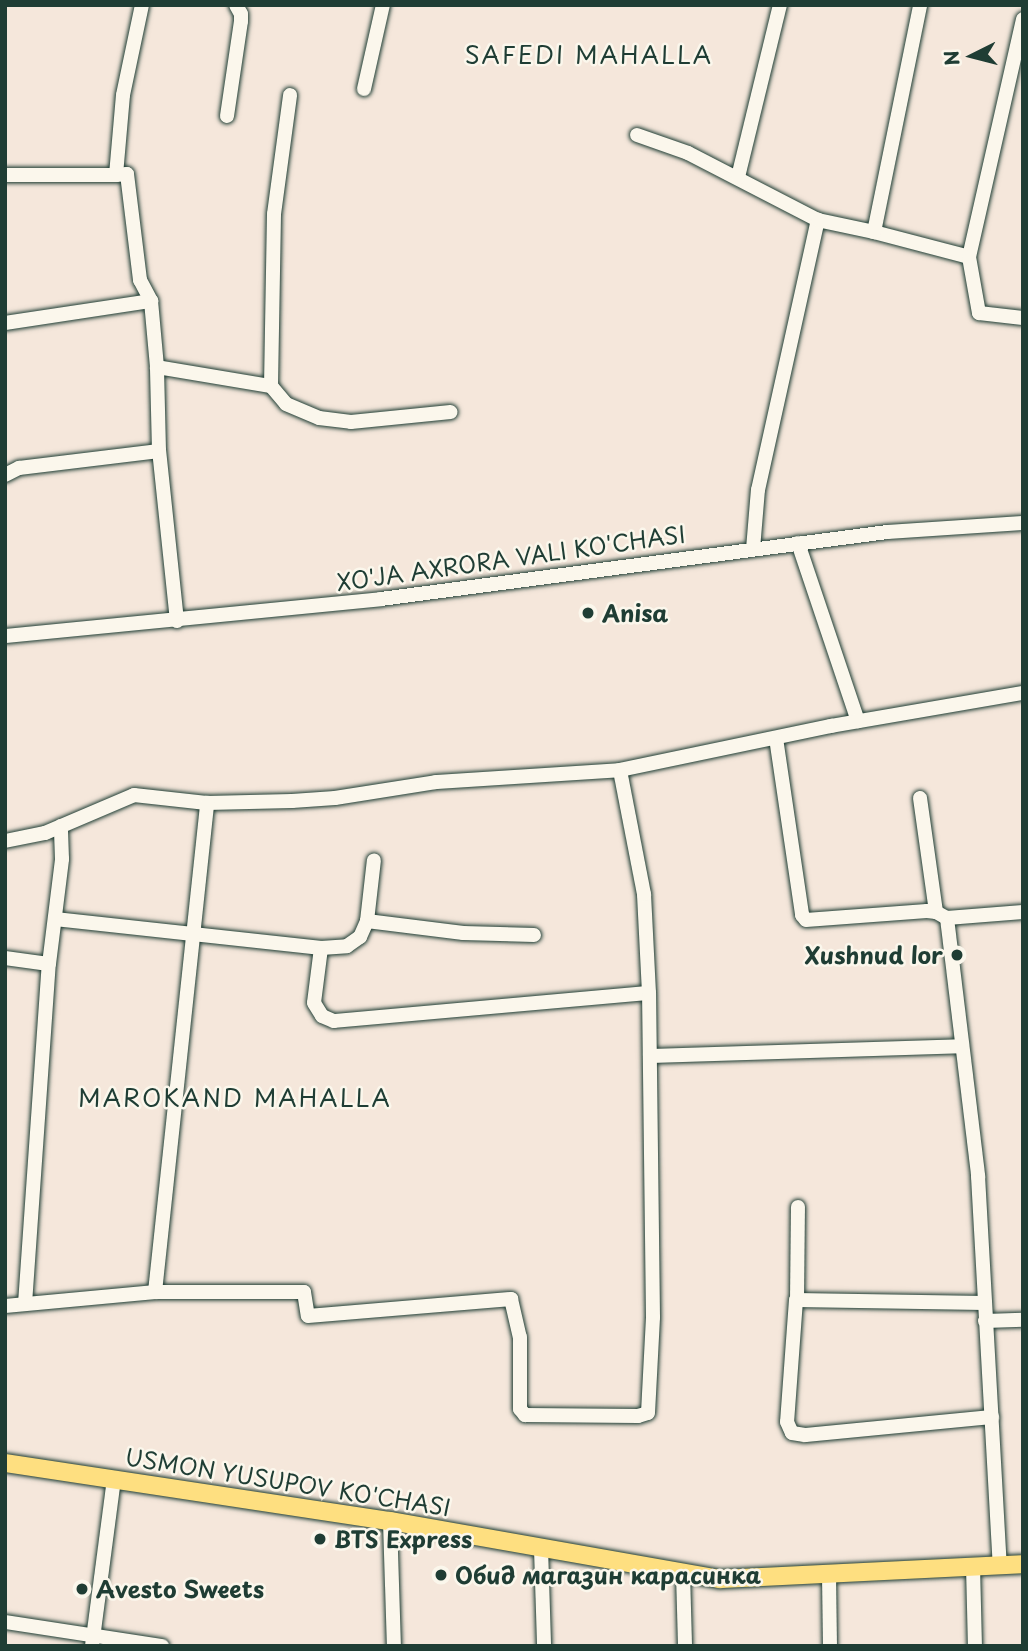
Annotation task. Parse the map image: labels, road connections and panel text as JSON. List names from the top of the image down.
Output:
{
  "streets": {
    "main road": ["USMON YUSUPOV KO'CHASI"],
    "street": ["XO'JA AXRORA VALI KO'CHASI"]
  },
  "districts": ["SAFEDI MAHALLA", "MAROKAND MAHALLA"],
  "places": [
    "Anisa",
    "Xushnud lor",
    "BTS Express",
    "Обид магазин карасинка",
    "Avesto Sweets"
  ],
  "north": "left"
}
